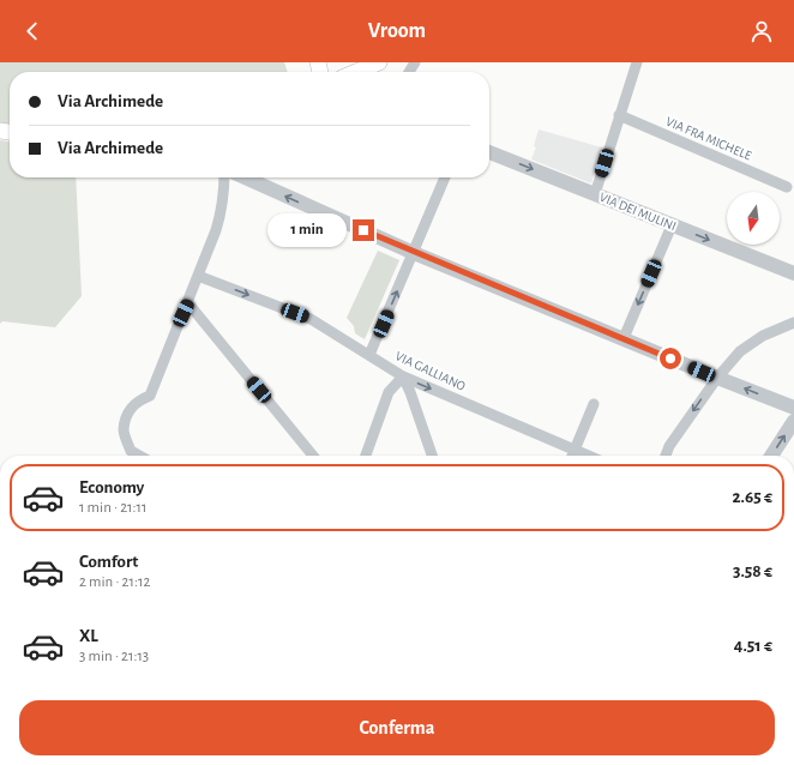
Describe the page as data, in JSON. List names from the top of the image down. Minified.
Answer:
{"streets":{"street":["VIA FRA MICHELE","VIA DEI MULINI","VIA GALLIANO"]},"one_way":["VIA GALLIANO"],"north":"bottom","page":{"header":"Vroom","banner":["Via Archimede","Via Archimede"],"bubble":"1 min","list":[{"name":"Economy","note":"1 min · 21:11","value":"2.65 €"},{"name":"Comfort","note":"2 min · 21:12","value":"3.58 €"},{"name":"XL","note":"3 min · 21:13","value":"4.51 €"}],"buttons":"Conferma"}}
